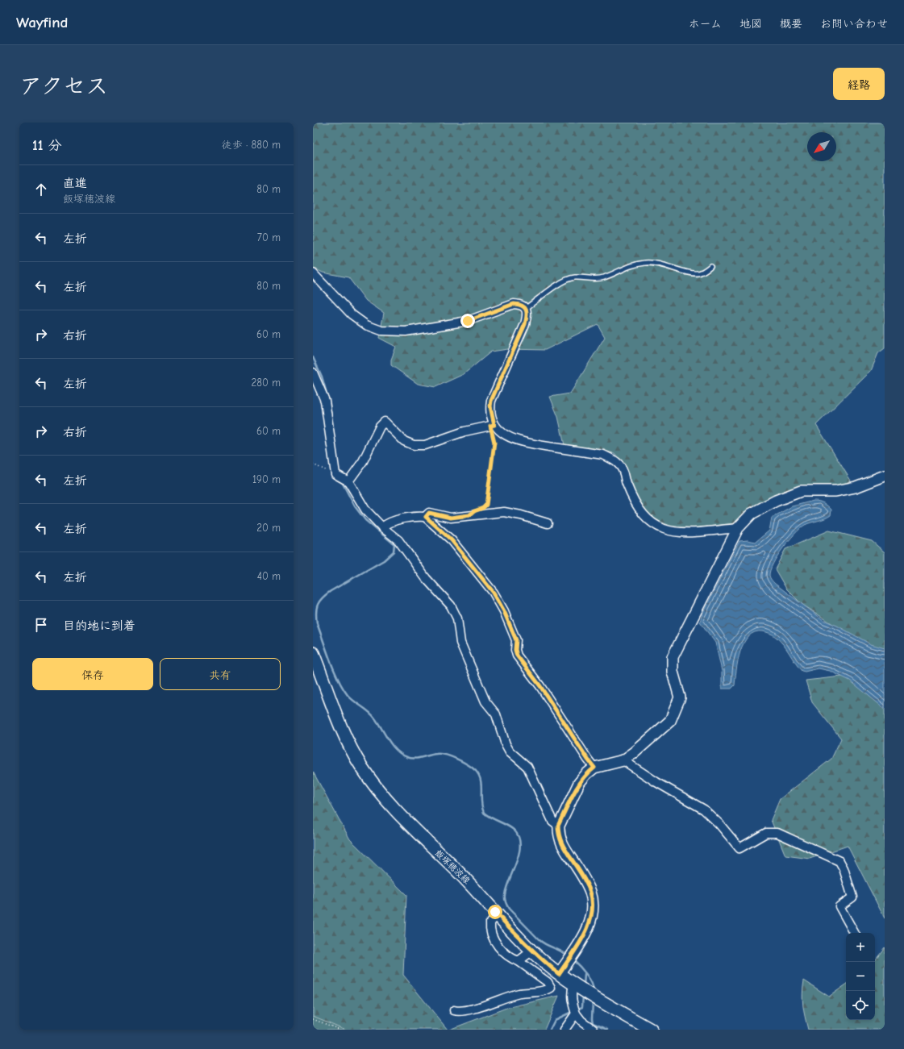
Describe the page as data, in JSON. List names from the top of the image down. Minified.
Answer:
{"streets":{"main road":["飯塚穂波線"]},"north":"bottom left","page":{"header":"Wayfind","nav":["ホーム","地図","概要","お問い合わせ"],"title":"アクセス","buttons":["経路",["保存","共有"]],"heading":["11 分","徒歩 · 880 m"],"list":[["直進","飯塚穂波線","80 m"],["左折","70 m"],["左折","80 m"],["右折","60 m"],["左折","280 m"],["右折","60 m"],["左折","190 m"],["左折","20 m"],["左折","40 m"],"目的地に到着"],"map_buttons":["+","−"]}}
